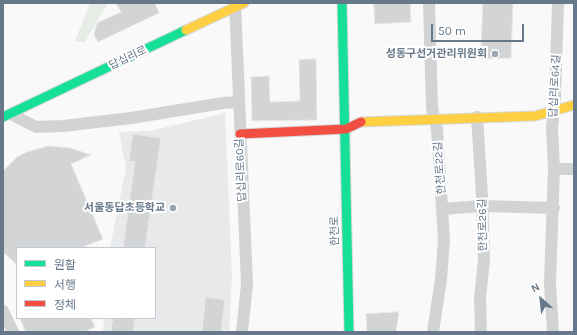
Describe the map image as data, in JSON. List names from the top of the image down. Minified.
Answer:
{"streets":{"main road":["답십리로","한천로"],"street":["답십리로64길","한천로22길","답십리로60길","한천로26길"]},"crossings":[["답십리로","답십리로60길"]],"places":["성동구선거관리위원회","서울동답초등학교"],"legend":["원활","서행","정체"],"scale_bar":"50 m","north":"top left"}
